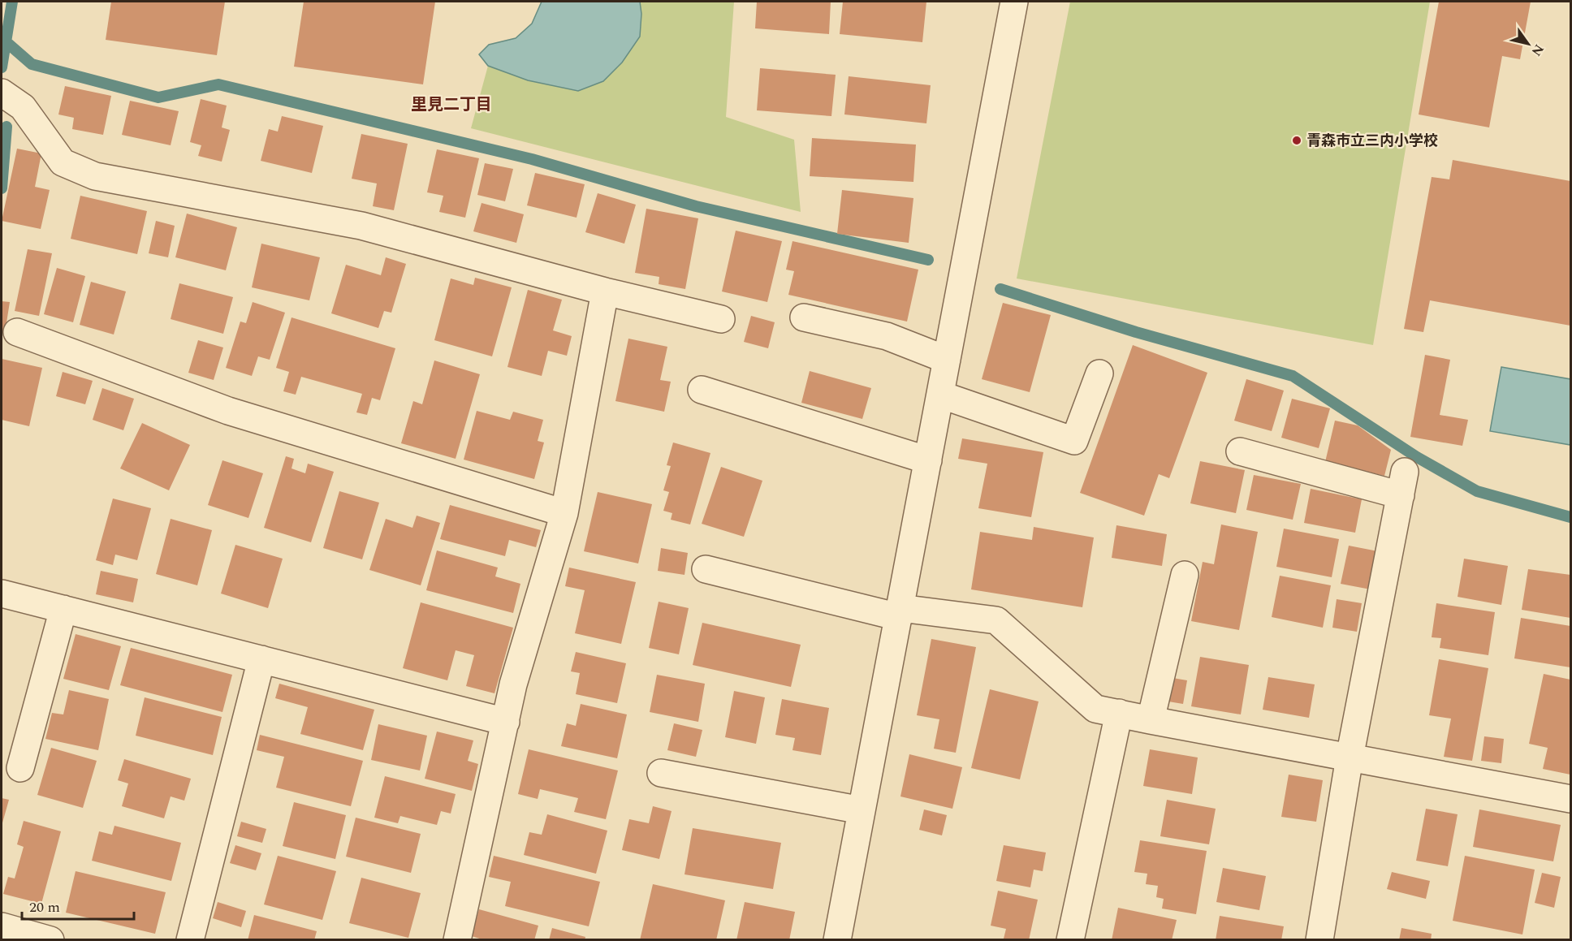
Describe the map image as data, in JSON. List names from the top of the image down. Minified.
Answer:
{"districts":["里見二丁目"],"places":["青森市立三内小学校"],"scale_bar":"20 m","north":"bottom right"}
